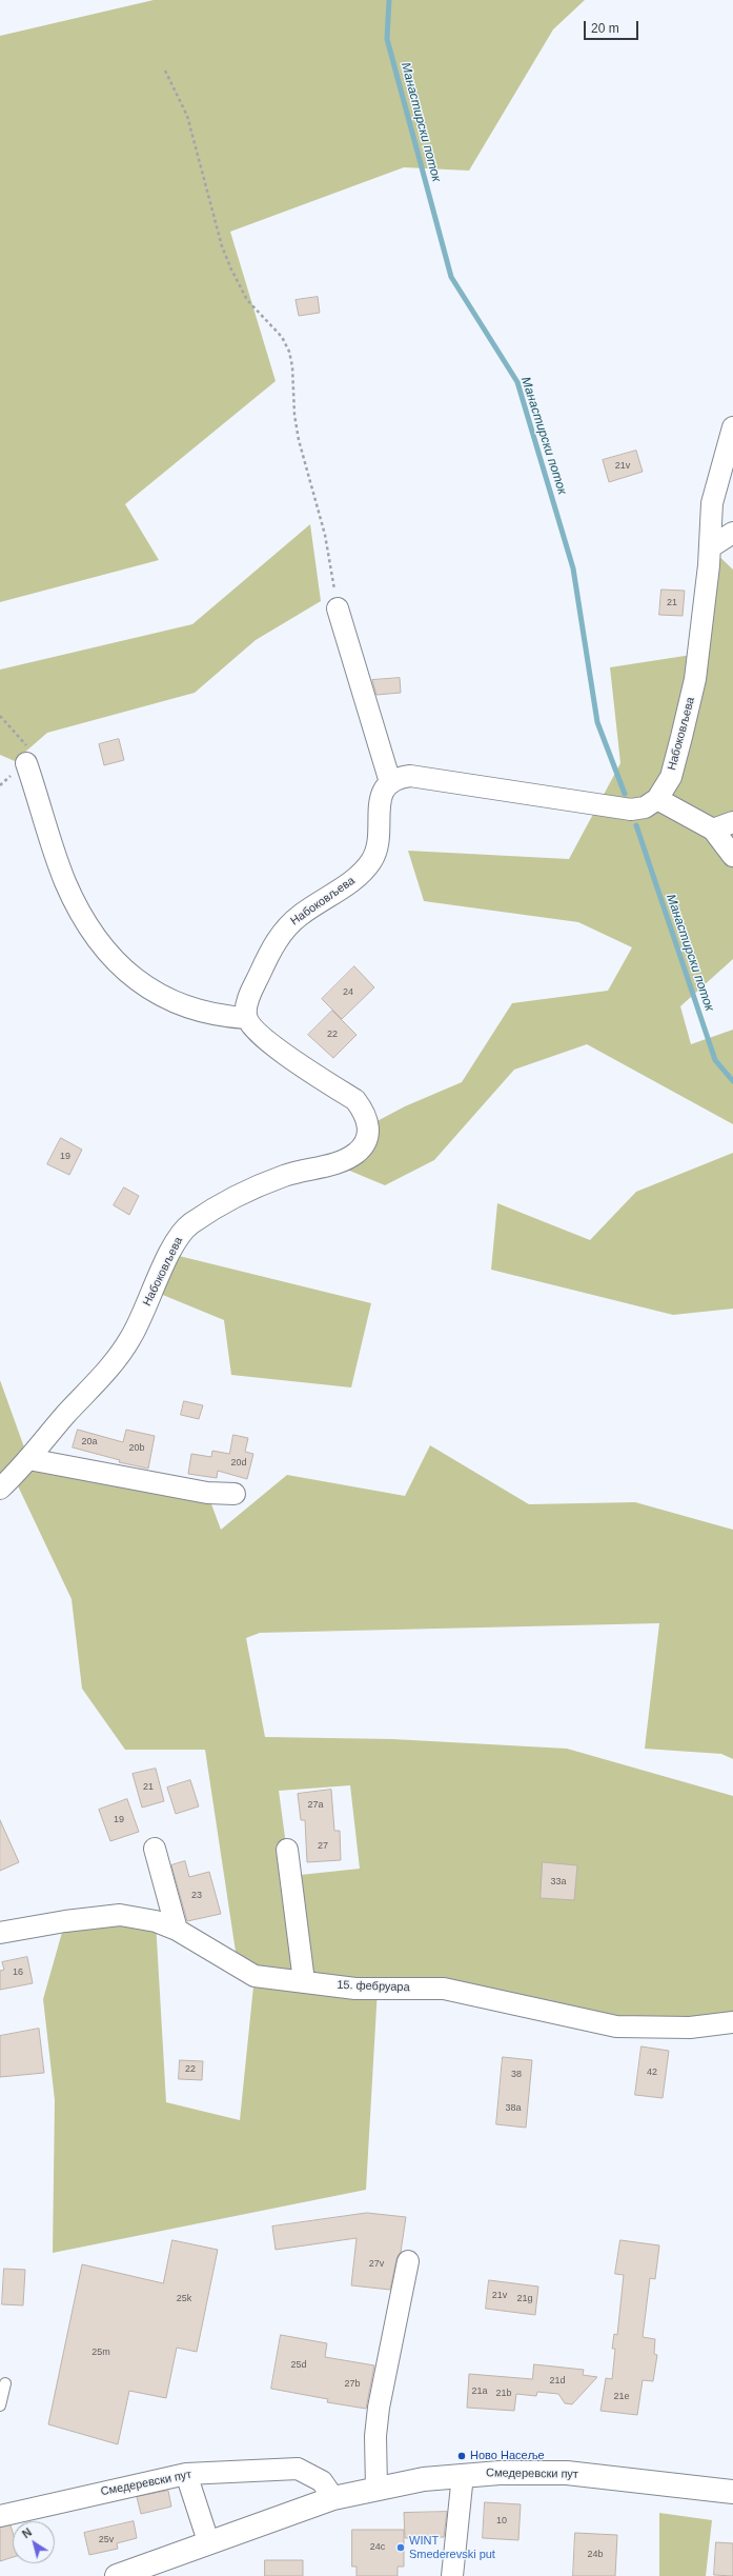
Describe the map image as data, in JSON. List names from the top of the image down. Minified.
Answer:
{"streets":{"main road":["Смедеревски пут"],"street":["Набоковљева","15. фебруара"]},"water":["Манастирски поток"],"places":["Ново Насеље","WINT Smederevski put"],"house_numbers":["21v","21","24","22","19","20a","20b","20d","21","27a","19","27","33a","23","16","22","42","38","38a","27v","21v","25k","21g","25m","25d","21d","27b","21a","21b","21e","10","25v","24c","24b"],"scale_bar":"20 m","north":"top left"}
